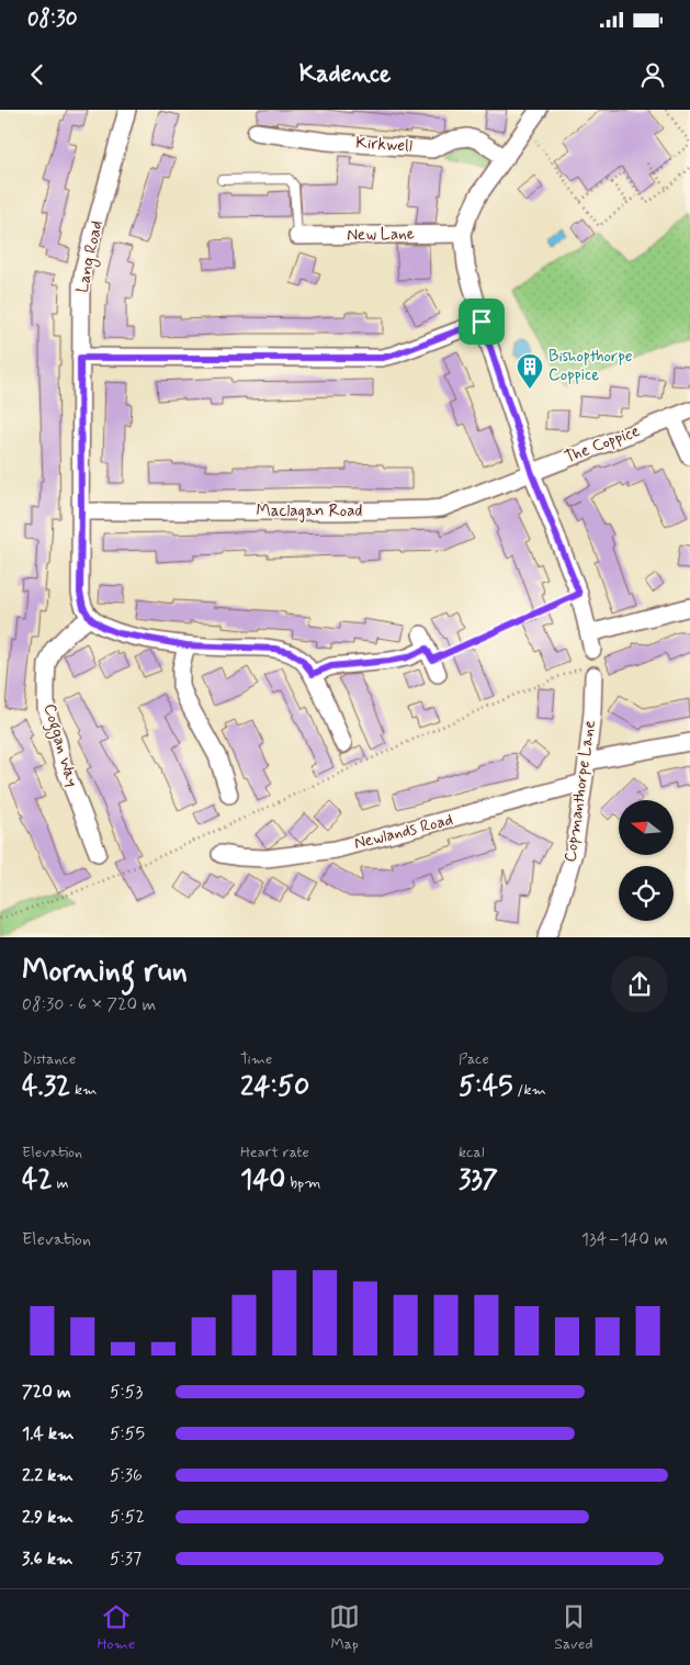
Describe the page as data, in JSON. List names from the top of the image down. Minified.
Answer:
{"streets":{"street":["Kirkwell","New Lane","Lang Road","The Coppice","Maclagan Road","Coggan Way","Copmanthorpe Lane","Newlands Road"]},"crossings":[["Lang Road","Maclagan Road"],["Lang Road","Coggan Way"],["The Coppice","Maclagan Road"],["Copmanthorpe Lane","Newlands Road"]],"places":{"building":["Bishopthorpe Coppice"]},"north":"left","page":{"status":"08:30","header":"Kadence","heading":["Morning run","08:30 · 6 × 720 m"],"stats":[["Distance","4.32 km"],["Time","24:50"],["Pace","5:45 /km"],["Elevation","42 m"],["Heart rate","140 bpm"],["kcal","337"]],"chart":["Elevation","134–140 m"],"list":[{"name":"720 m","note":"5:53"},{"name":"1.4 km","note":"5:55"},{"name":"2.2 km","note":"5:36"},{"name":"2.9 km","note":"5:52"},{"name":"3.6 km","note":"5:37"}],"tabs":["Home","Map","Saved"]}}
